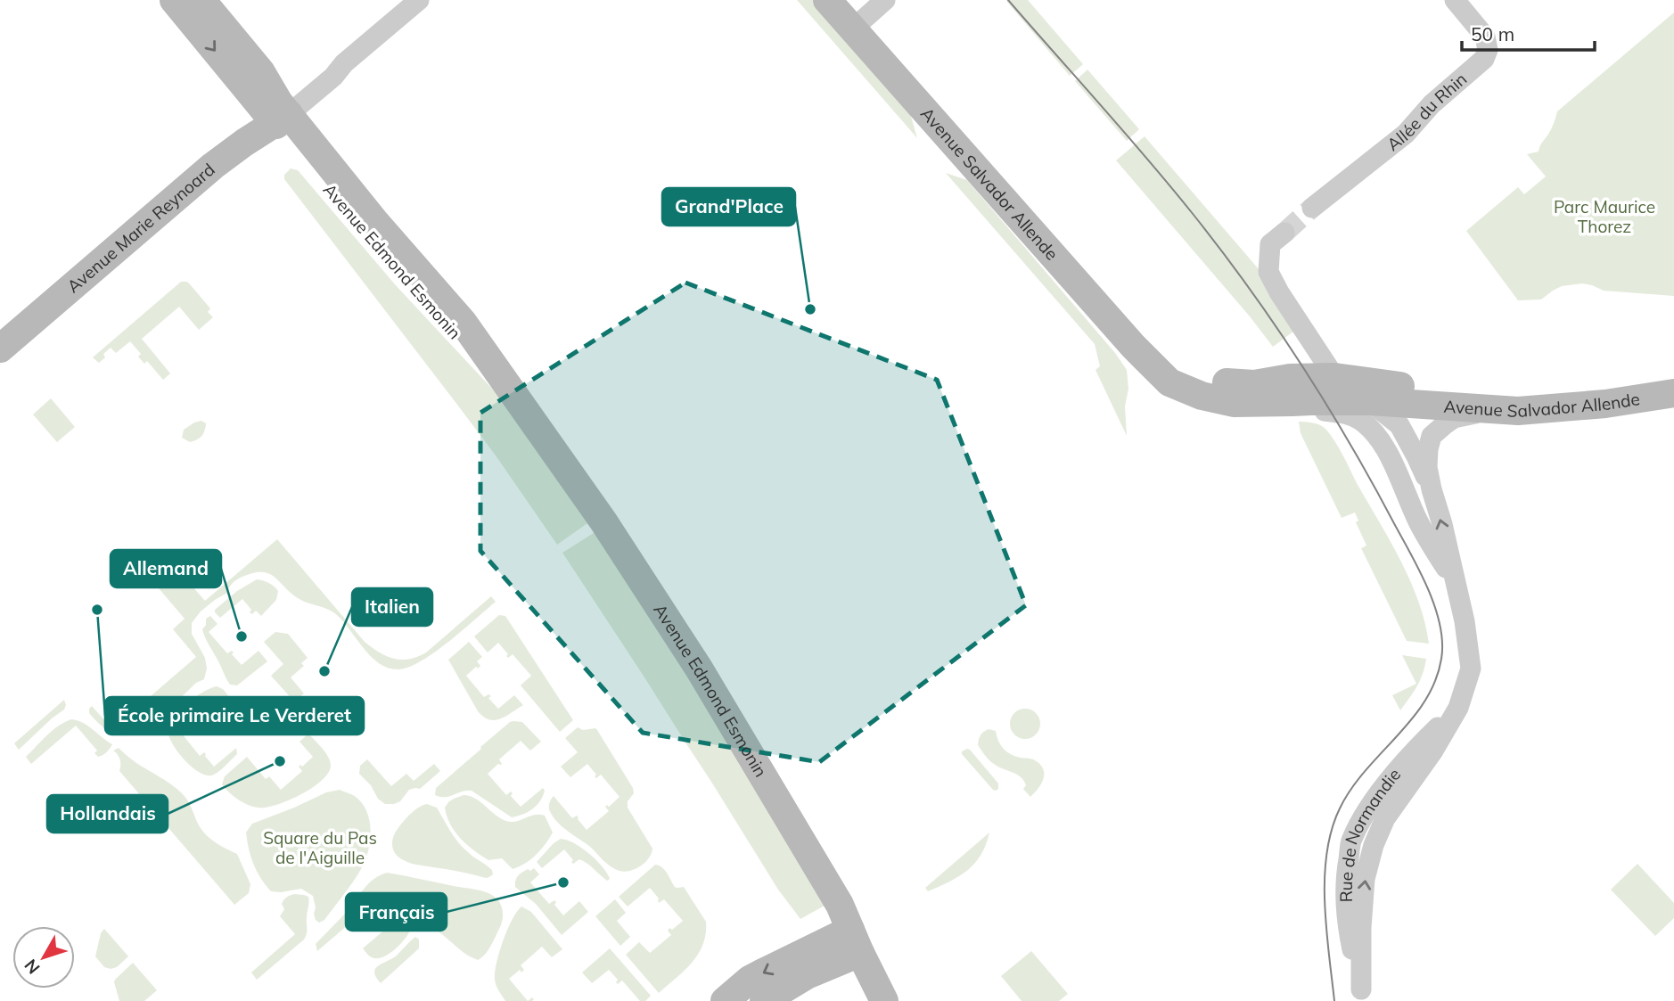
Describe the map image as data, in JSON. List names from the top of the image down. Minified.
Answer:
{"streets":{"main road":["Avenue Salvador Allende","Avenue Marie Reynoard","Avenue Edmond Esmonin"],"street":["Allée du Rhin","Rue de Normandie"]},"crossings":[["Avenue Salvador Allende","Rue de Normandie"],["Avenue Marie Reynoard","Avenue Edmond Esmonin"]],"parks":["Parc Maurice Thorez","Square du Pas de l'Aiguille"],"places":["Grand'Place","École primaire Le Verderet","Allemand","Italien","Hollandais","Français"],"scale_bar":"50 m","north":"bottom left"}
